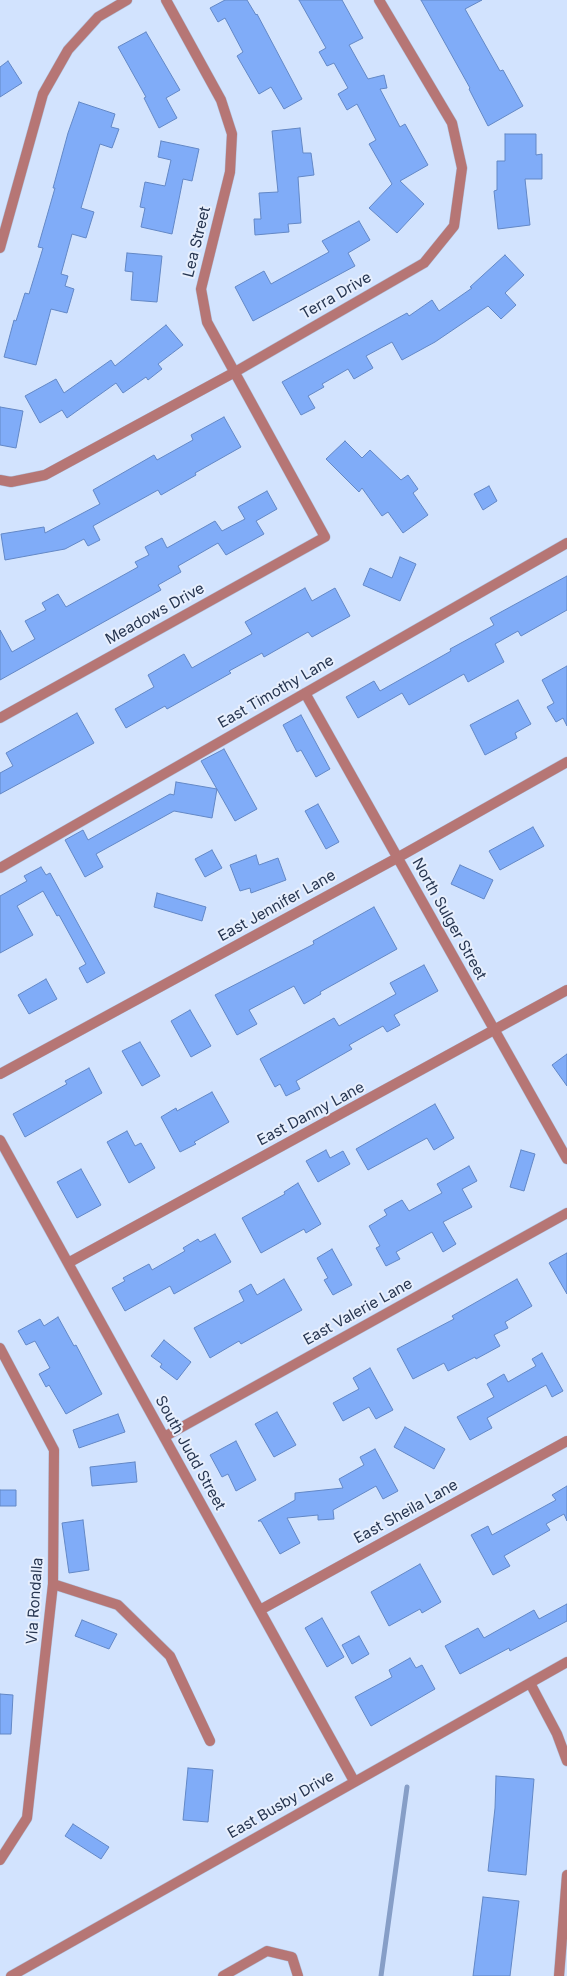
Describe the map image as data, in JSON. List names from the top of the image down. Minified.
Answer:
{"streets":{"street":["Lea Street","Terra Drive","Meadows Drive","East Timothy Lane","East Jennifer Lane","North Sulger Street","East Danny Lane","East Valerie Lane","South Judd Street","East Sheila Lane","Via Rondalla","East Busby Drive"]},"crossings":[["Lea Street","Terra Drive"],["Lea Street","Meadows Drive"],["East Timothy Lane","North Sulger Street"],["East Jennifer Lane","North Sulger Street"],["North Sulger Street","East Danny Lane"],["East Danny Lane","South Judd Street"],["East Valerie Lane","South Judd Street"],["South Judd Street","East Sheila Lane"],["South Judd Street","East Busby Drive"]]}
